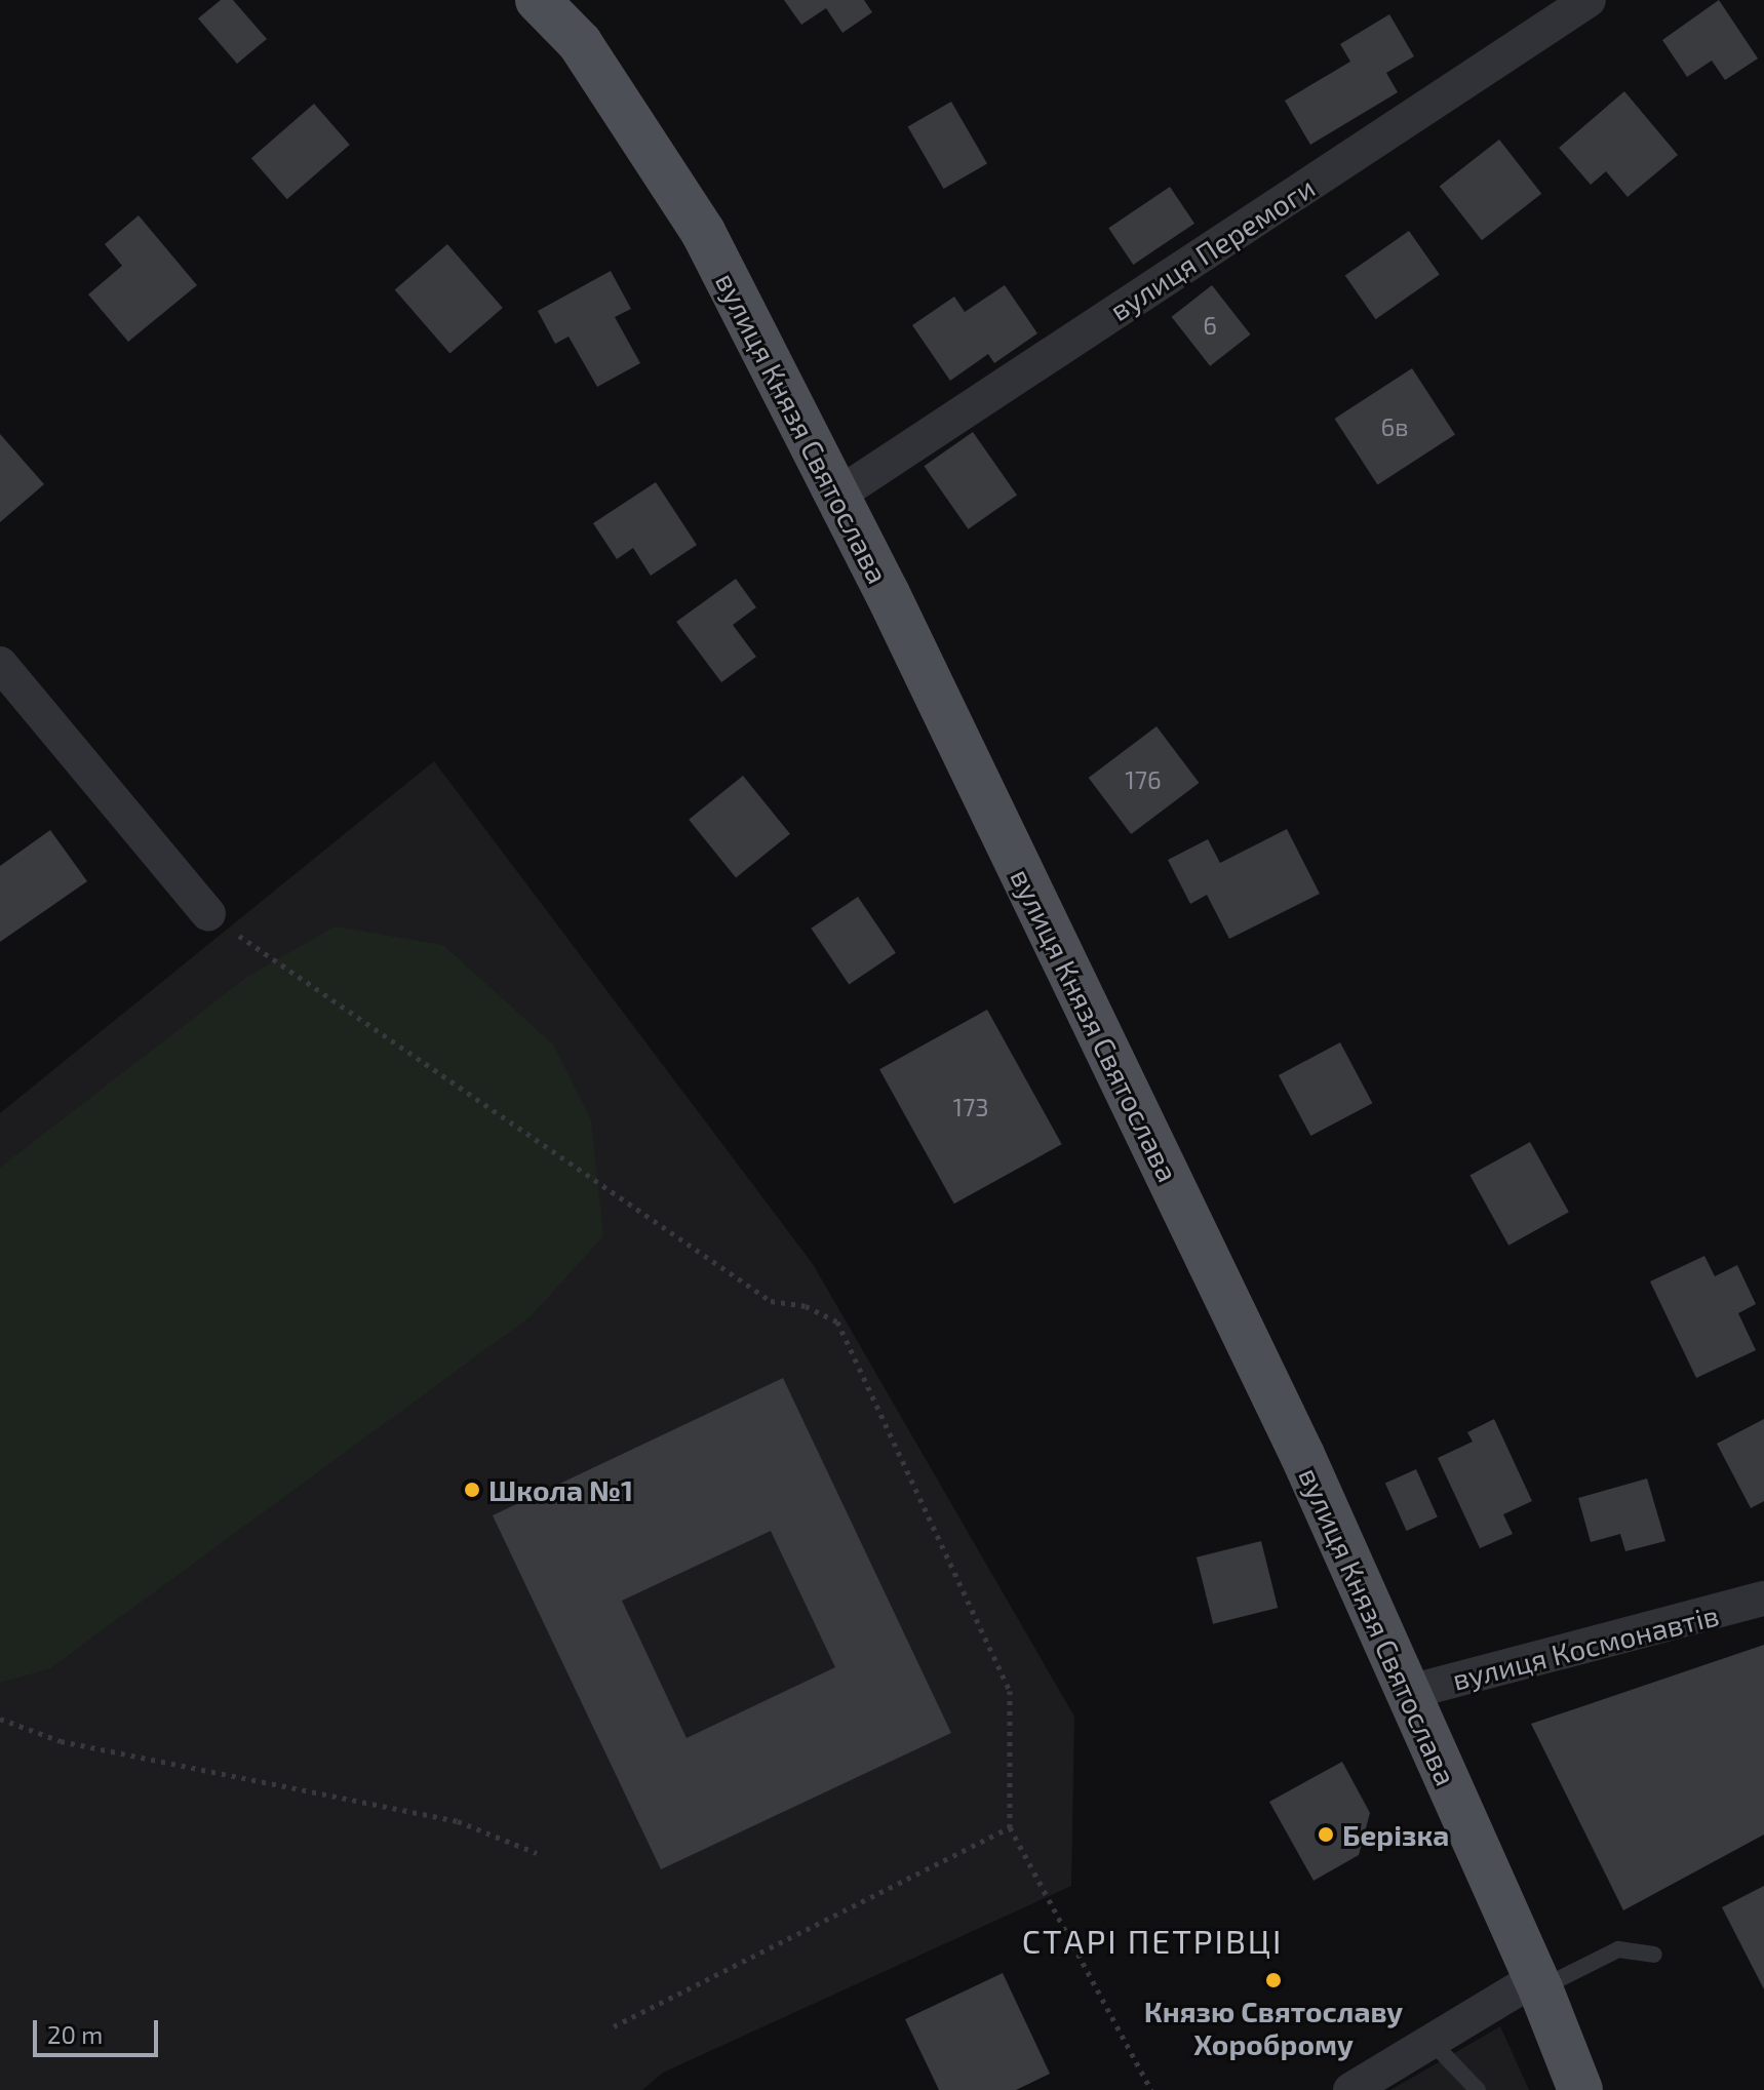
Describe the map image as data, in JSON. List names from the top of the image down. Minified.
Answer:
{"streets":{"main road":["вулиця Князя Святослава"],"street":["вулиця Перемоги","вулиця Космонавтів"]},"crossings":[["вулиця Перемоги","вулиця Князя Святослава"],["вулиця Князя Святослава","вулиця Космонавтів"]],"districts":["СТАРІ ПЕТРІВЦІ"],"places":["Школа №1","Берізка","Князю Святославу Хороброму"],"house_numbers":["6","6в","176","173"],"scale_bar":"20 m"}
